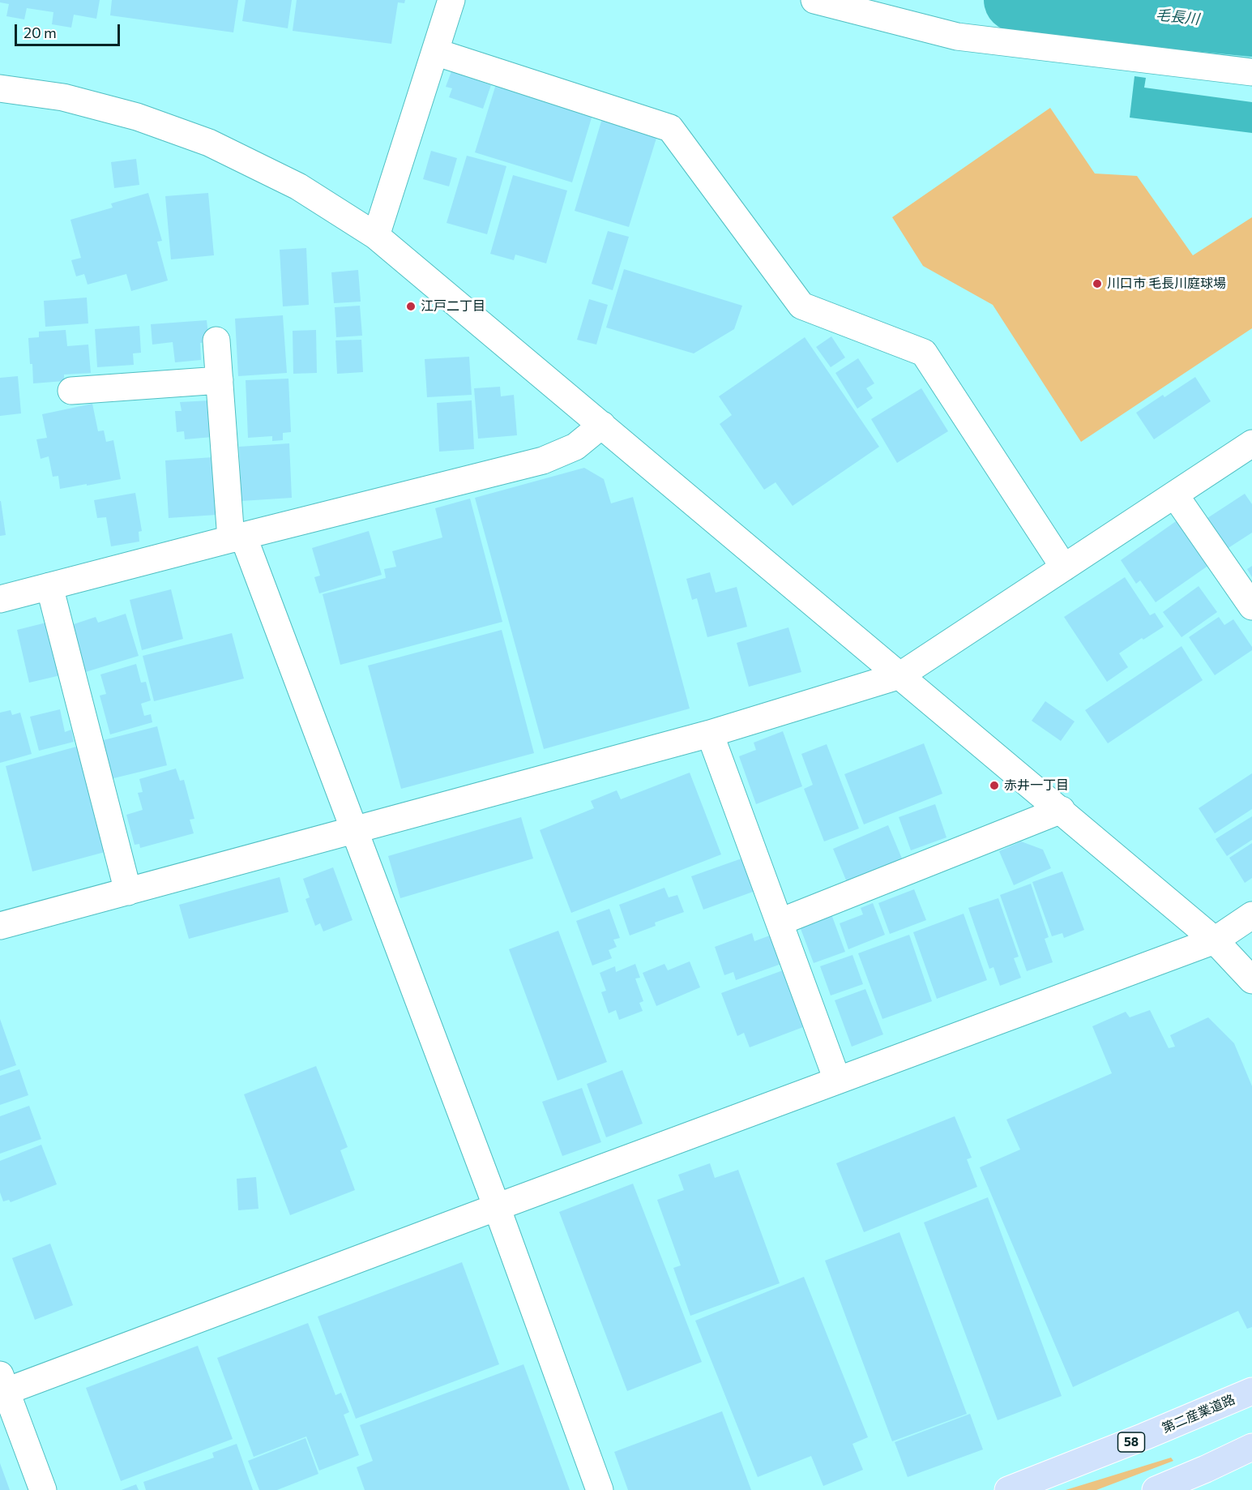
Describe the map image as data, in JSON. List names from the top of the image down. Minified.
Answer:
{"streets":{"main road":["第二産業道路","58"]},"water":["毛長川"],"places":["川口市 毛長川庭球場","江戸二丁目","赤井一丁目"],"scale_bar":"20 m"}
